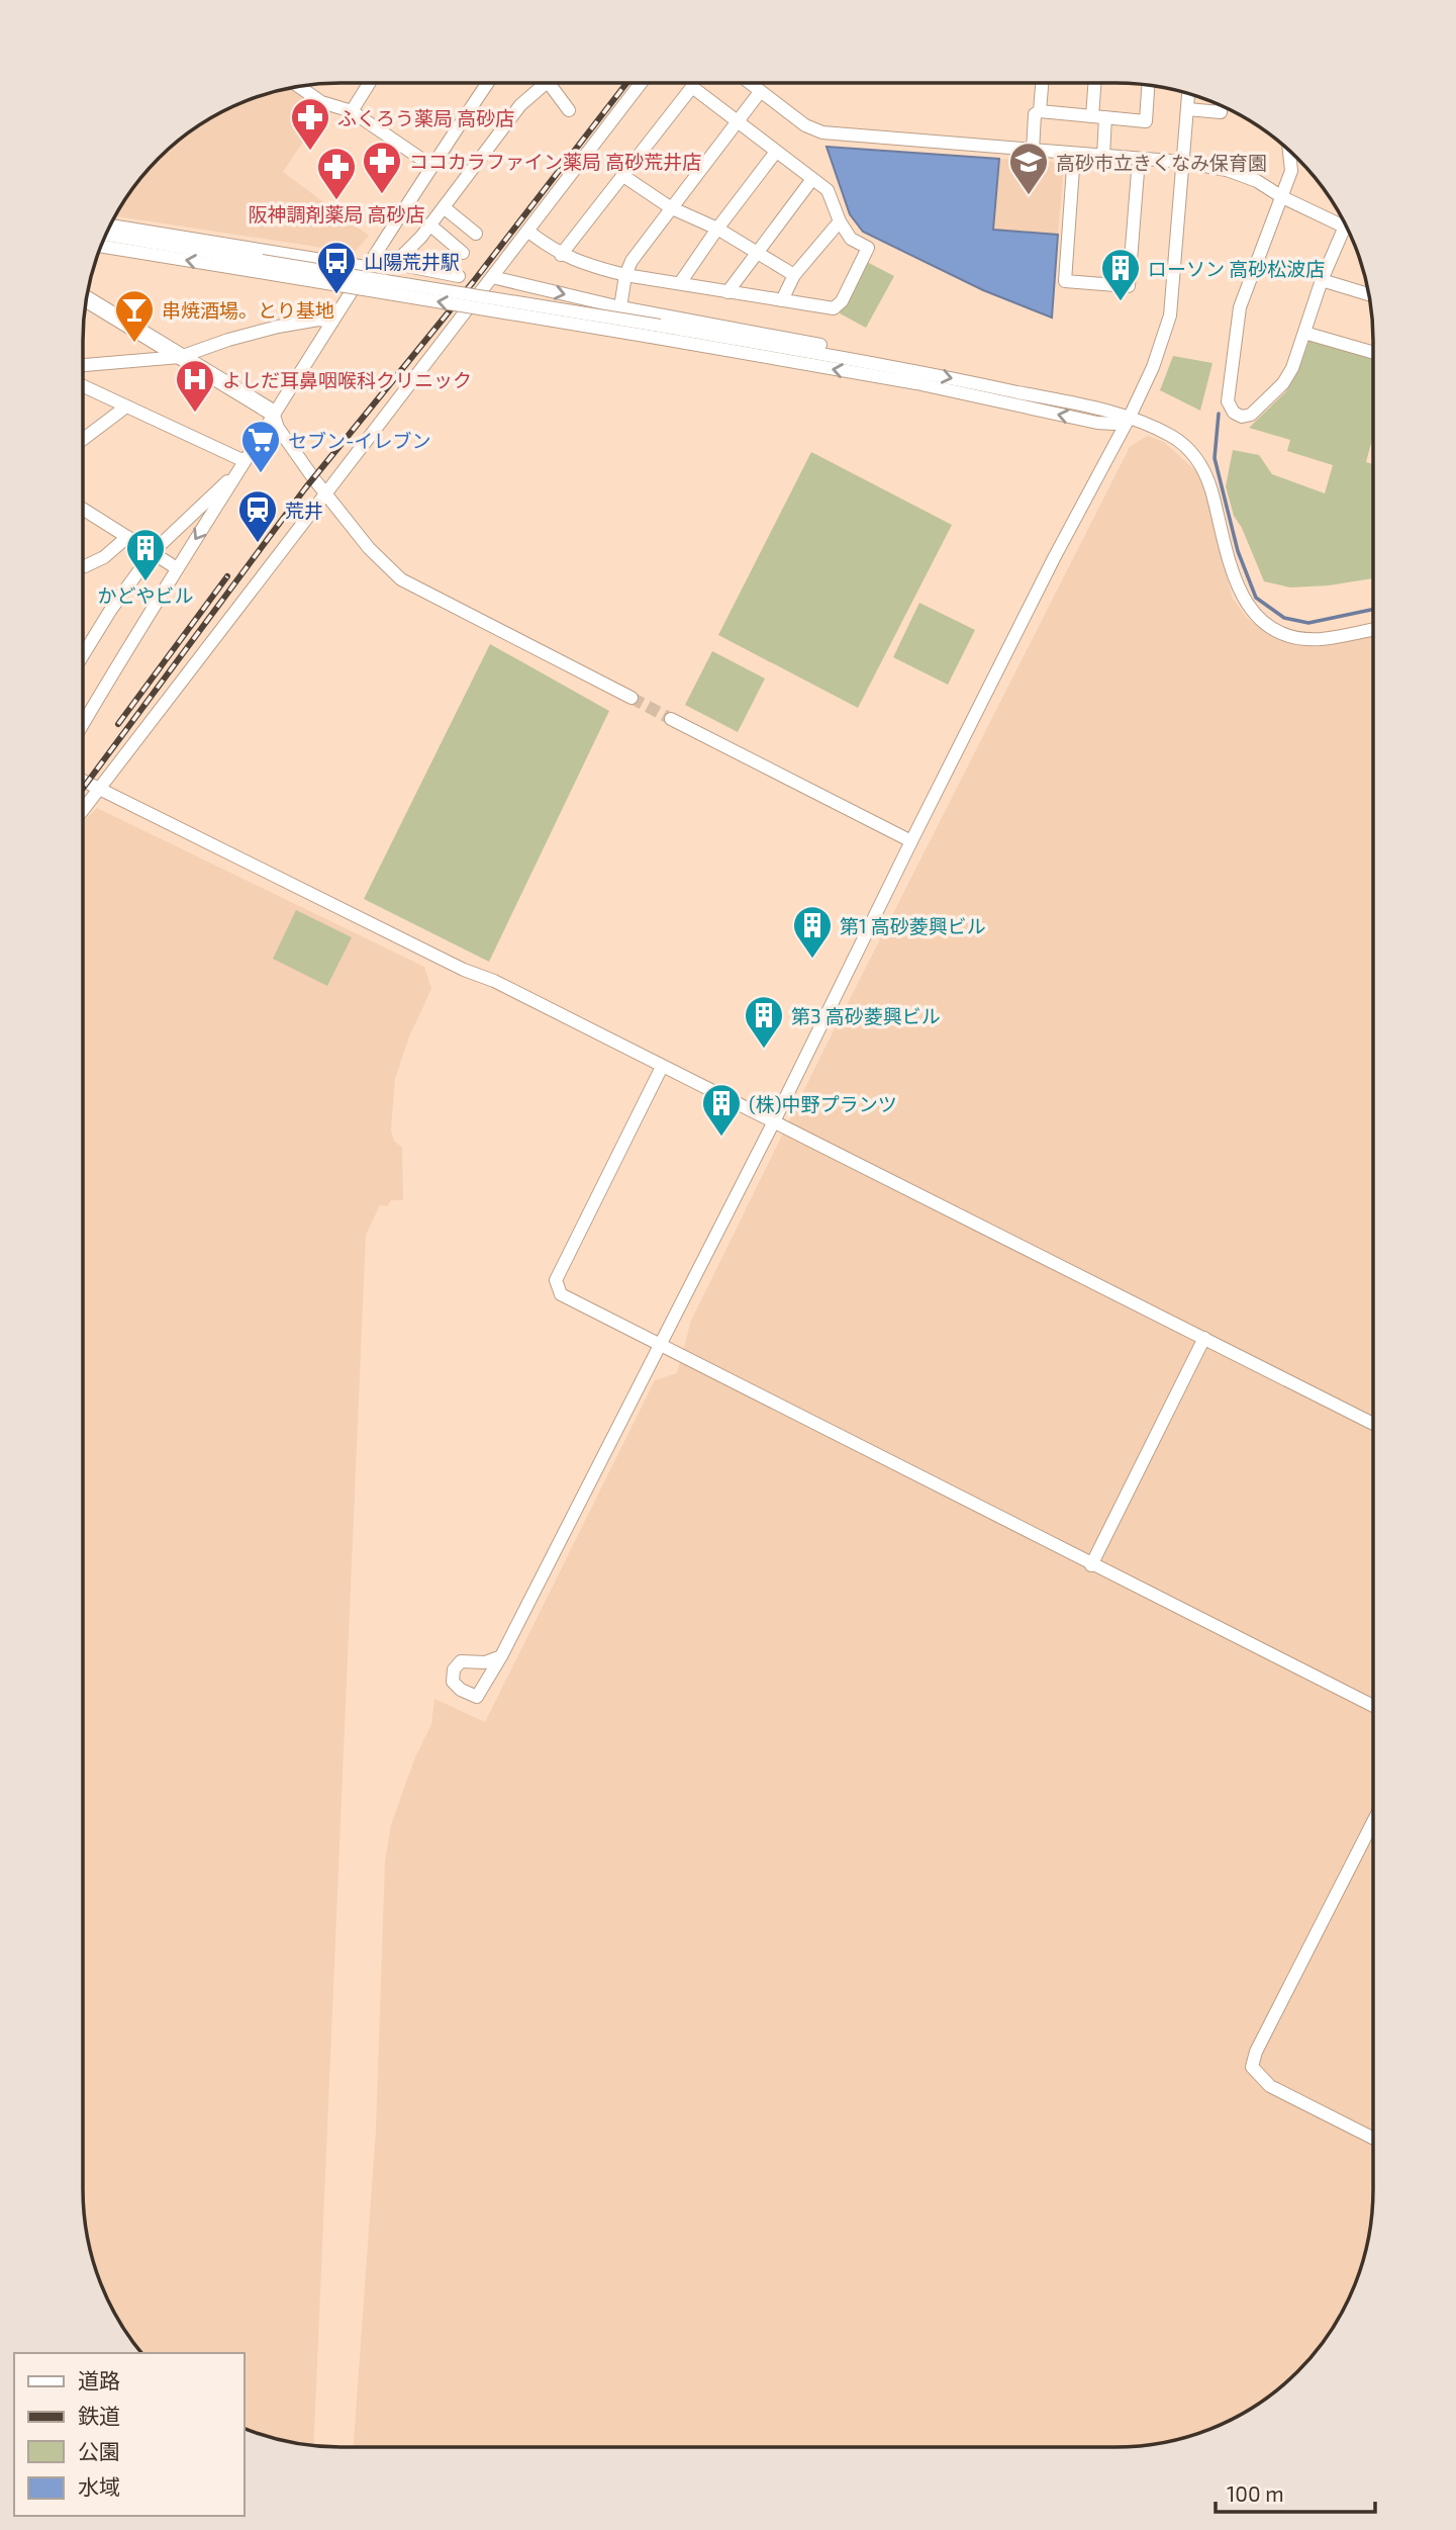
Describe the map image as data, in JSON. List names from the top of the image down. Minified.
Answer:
{"places":{"pharmacy":["ふくろう薬局 高砂店","ココカラファイン薬局 高砂荒井店","阪神調剤薬局 高砂店"],"school or university":["高砂市立きくなみ保育園"],"bus stop":["山陽荒井駅"],"building":["ローソン 高砂松波店","かどやビル","第1 高砂菱興ビル","第3 高砂菱興ビル","(株)中野プランツ"],"bar":["串焼酒場。とり基地"],"hospital":["よしだ耳鼻咽喉科クリニック"],"supermarket":["セブン-イレブン"],"station":["荒井"]},"legend":["道路","鉄道","公園","水域"],"scale_bar":"100 m"}
